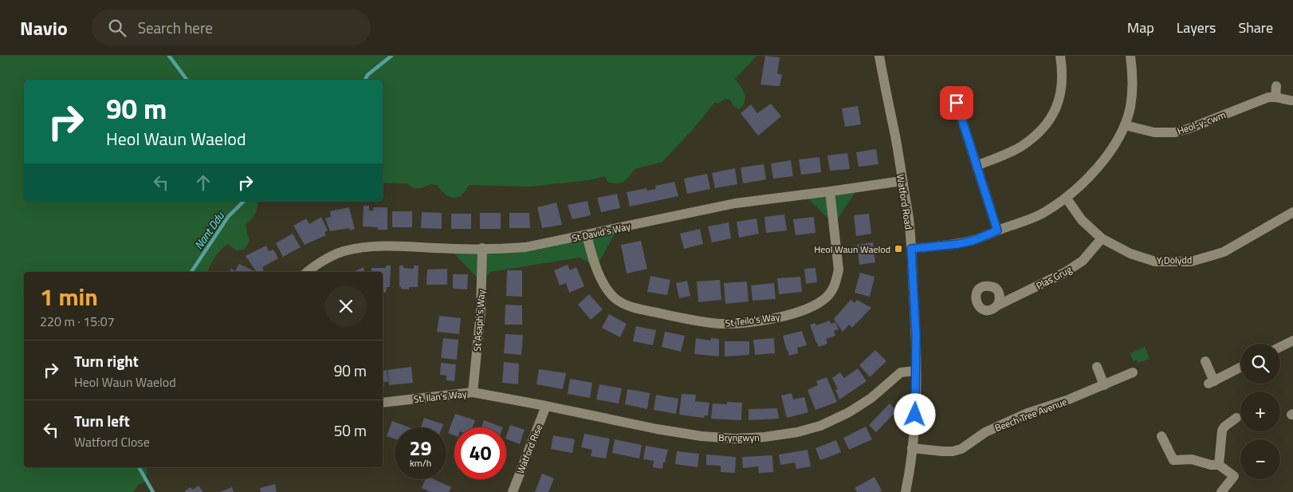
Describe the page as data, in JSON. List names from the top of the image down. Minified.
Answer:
{"streets":{"street":["Heol-y-cwm","Watford Road","St David's Way","Y Dolydd","Plas Grug","St Teilo's Way","St Asaph's Way","St. Ilan's Way","Beech Tree Avenue","Bryngwyn","Watford Rise"]},"crossings":[["Watford Road","St David's Way"],["Watford Road","Beech Tree Avenue"],["Watford Road","Bryngwyn"],["St David's Way","St Teilo's Way"],["St David's Way","St Asaph's Way"],["Y Dolydd","Plas Grug"],["St Asaph's Way","St. Ilan's Way"],["St. Ilan's Way","Bryngwyn"],["St. Ilan's Way","Watford Rise"],["Bryngwyn","Watford Rise"]],"water":["Nant Ddu"],"places":{"transit":["Heol Waun Waelod"]},"page":{"header":"Navio","search":"Search here","nav":["Map","Layers","Share"],"turn":["90 m","Heol Waun Waelod"],"heading":["1 min","220 m · 15:07"],"list":[{"name":"Turn right","note":"Heol Waun Waelod","value":"90 m"},{"name":"Turn left","note":"Watford Close","value":"50 m"}],"map_buttons":["+","−"],"speed":"29 km/h","limit":"40"}}
